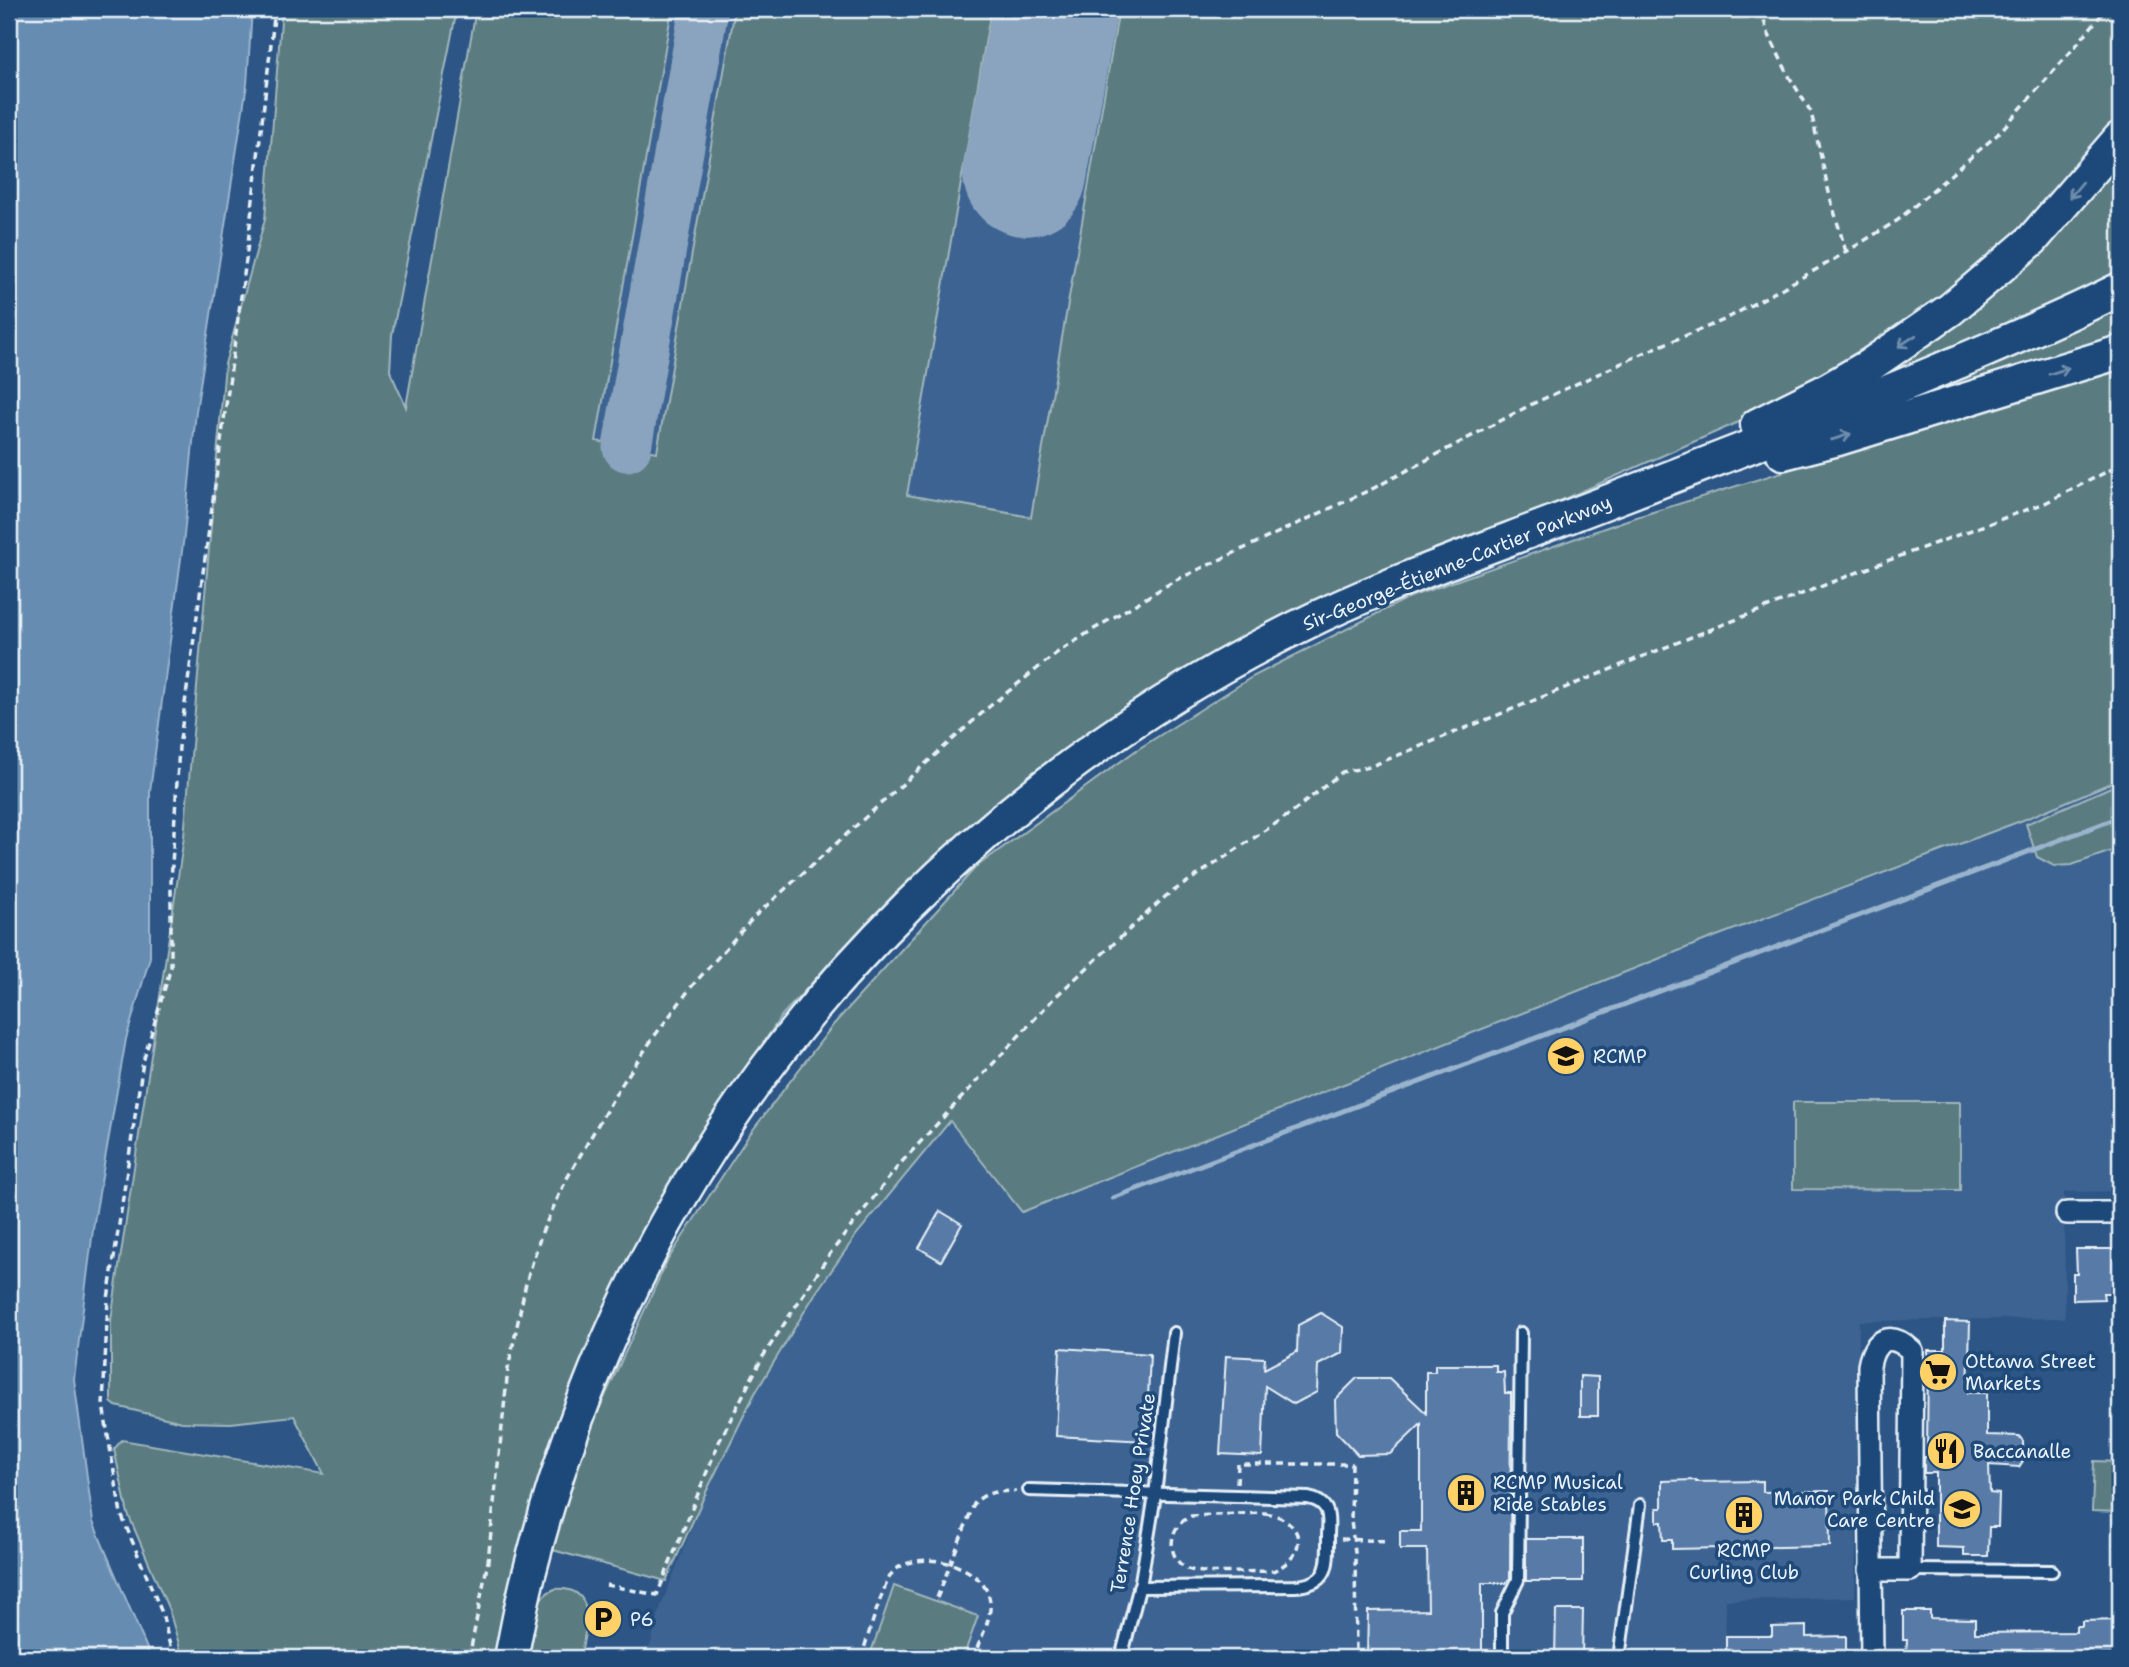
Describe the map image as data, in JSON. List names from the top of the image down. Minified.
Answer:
{"streets":{"main road":["Sir-George-Étienne-Cartier Parkway"],"lane":["Terrence Hoey Private"]},"places":{"school or university":["RCMP","Manor Park Child Care Centre"],"supermarket":["Ottawa Street Markets"],"restaurant":["Baccanalle"],"building":["RCMP Musical Ride Stables","RCMP Curling Club"],"parking":["P6"]}}
